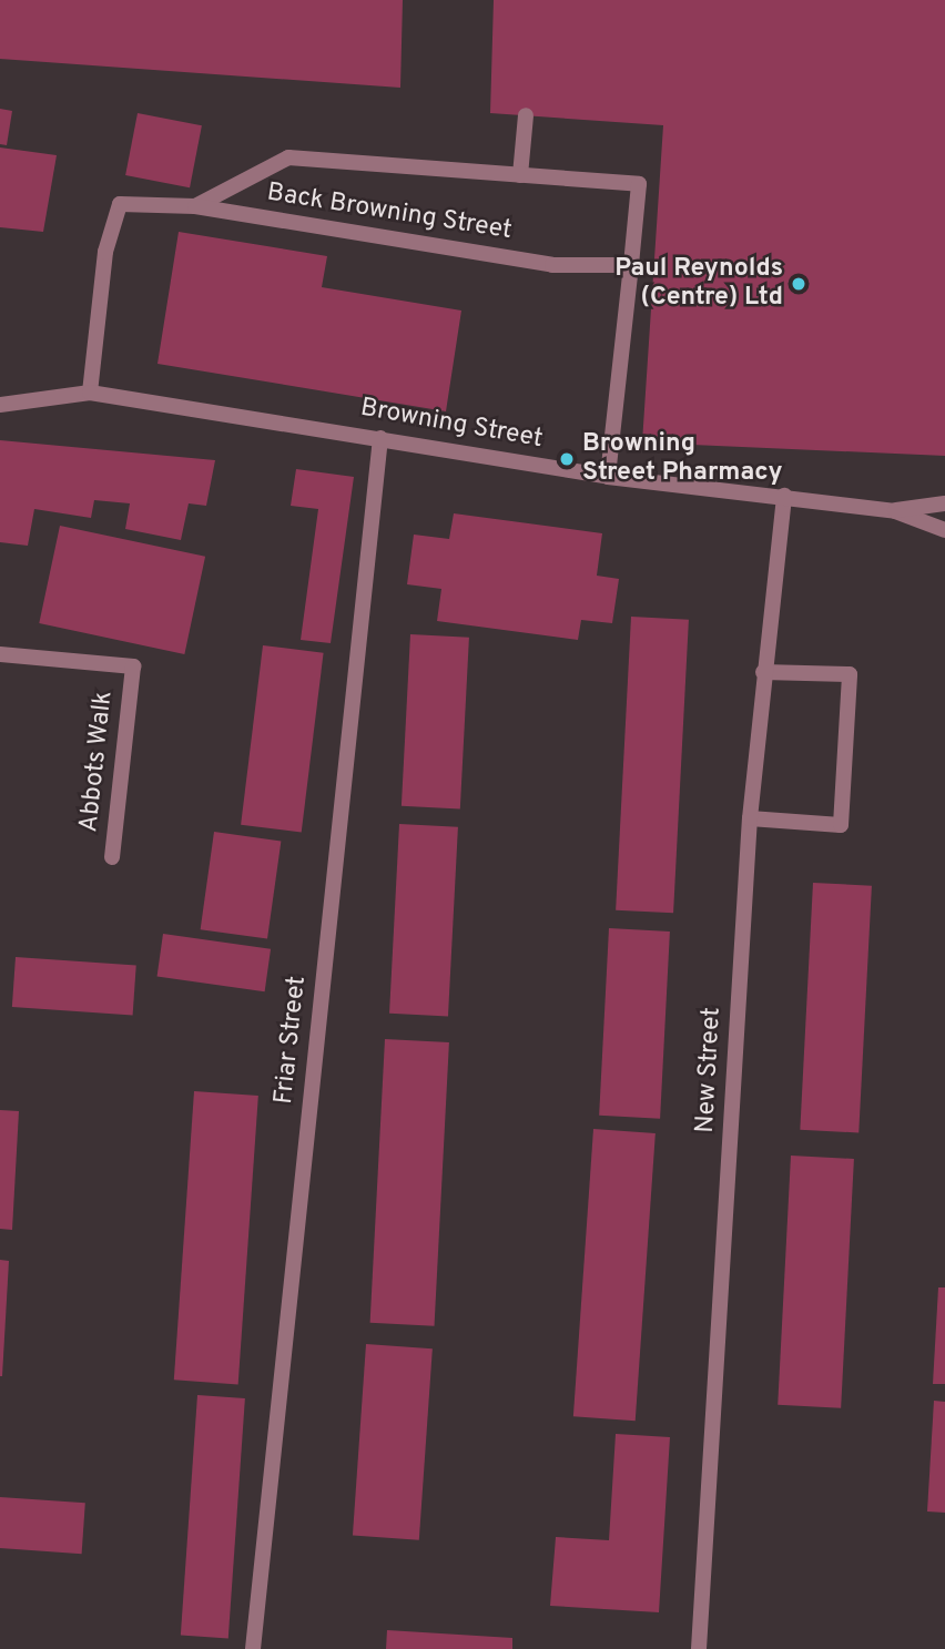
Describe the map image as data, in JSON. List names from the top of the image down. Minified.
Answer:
{"streets":{"street":["Back Browning Street","Browning Street","Abbots Walk","Friar Street","New Street"]},"crossings":[["Back Browning Street","Browning Street"],["Browning Street","Friar Street"],["Browning Street","New Street"]],"places":["Paul Reynolds (Centre) Ltd","Browning Street Pharmacy"]}
